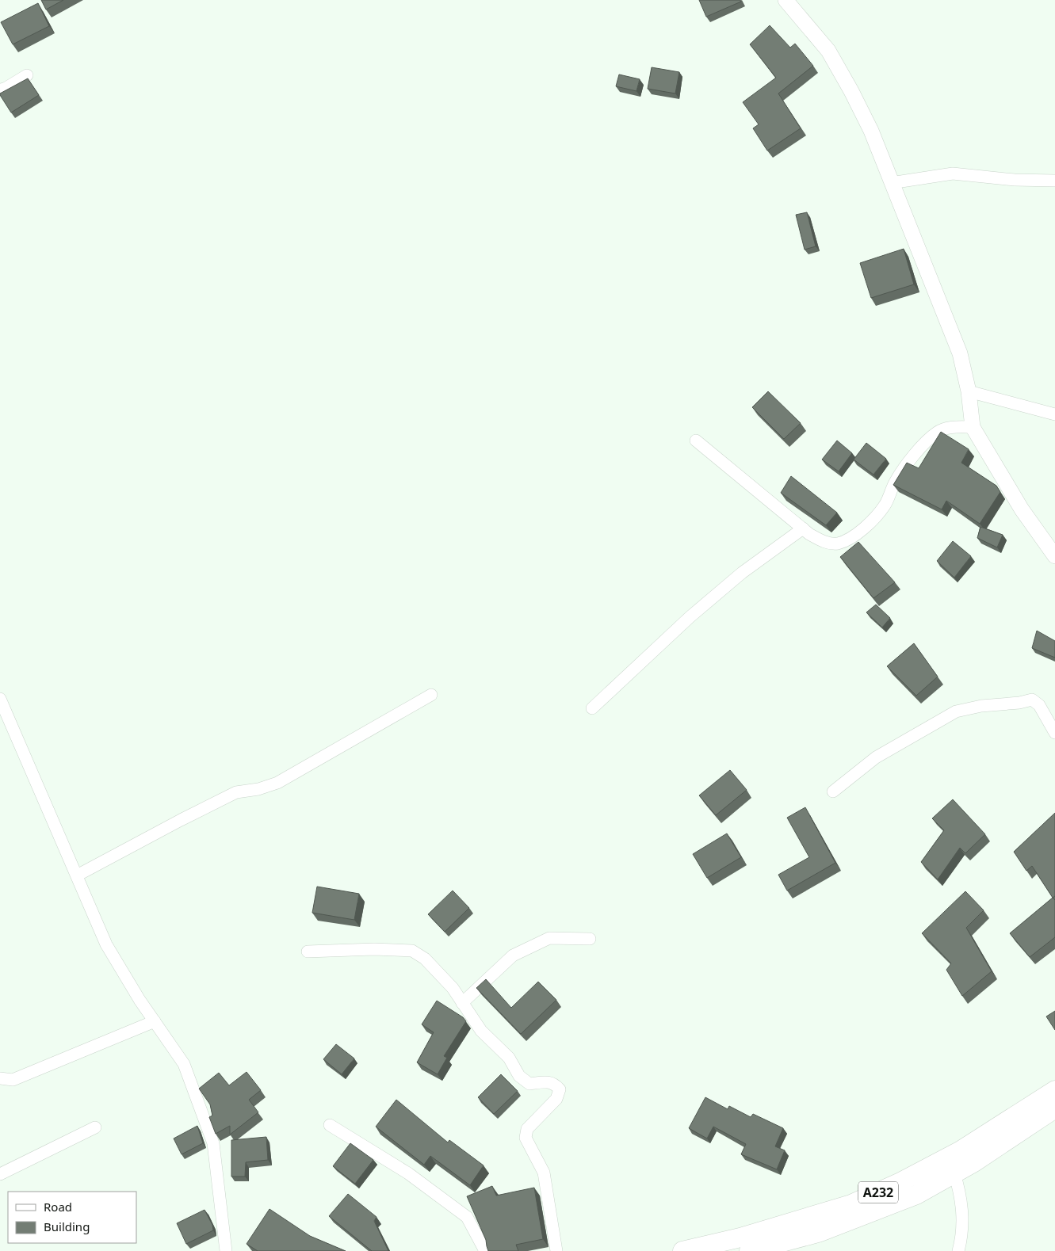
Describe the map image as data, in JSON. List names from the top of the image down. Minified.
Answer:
{"streets":{"main road":["A232"]},"legend":["Road","Building"]}
